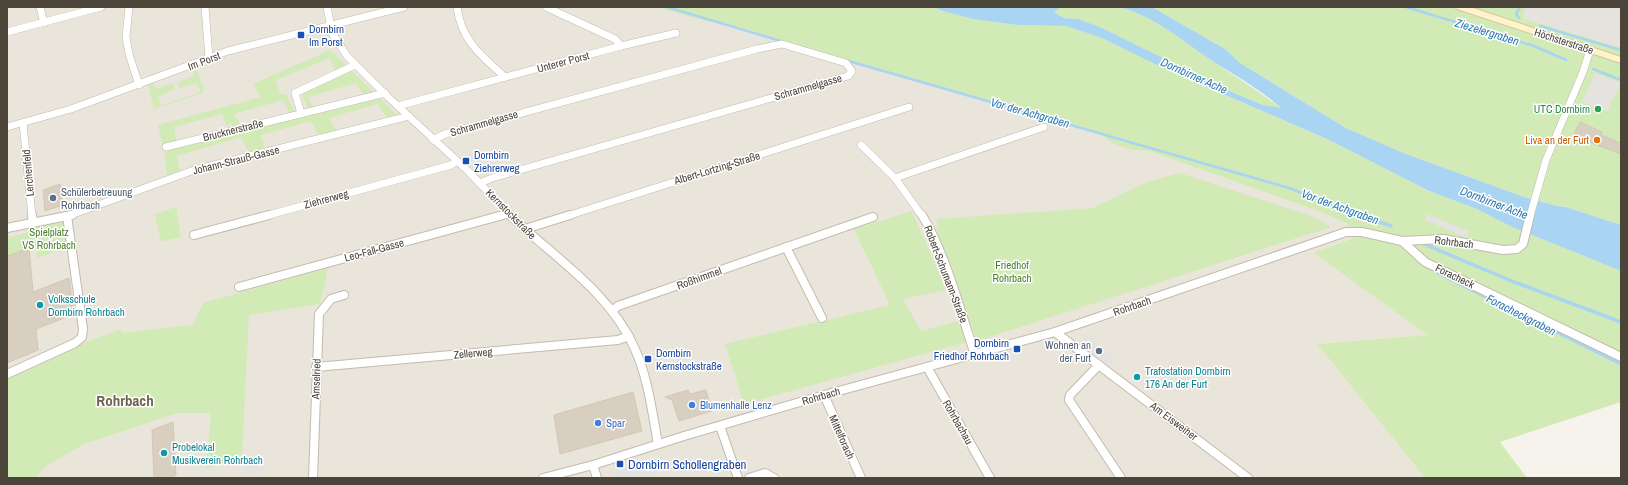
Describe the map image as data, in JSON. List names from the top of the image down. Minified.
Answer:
{"streets":{"main road":["Höchsterstraße"],"street":["Im Porst","Unterer Porst","Schrammelgasse","Brucknerstraße","Johann-Strauß-Gasse","Albert-Lortzing-Straße","Lerchenfeld","Ziehrerweg","Kernstockstraße","Rohrbach","Leo-Fall-Gasse","Robert-Schumann-Straße","Foracheck","Roßhimmel","Zellerweg","Amselried","Am Eisweiher","Rohrbachau","Mittelforach"]},"crossings":[["Höchsterstraße","Rohrbach"],["Im Porst","Lerchenfeld"],["Im Porst","Kernstockstraße"],["Unterer Porst","Kernstockstraße"],["Schrammelgasse","Kernstockstraße"],["Brucknerstraße","Kernstockstraße"],["Johann-Strauß-Gasse","Lerchenfeld"],["Johann-Strauß-Gasse","Kernstockstraße"],["Albert-Lortzing-Straße","Kernstockstraße"],["Ziehrerweg","Kernstockstraße"],["Kernstockstraße","Rohrbach"],["Kernstockstraße","Leo-Fall-Gasse"],["Kernstockstraße","Roßhimmel"],["Kernstockstraße","Zellerweg"],["Rohrbach","Robert-Schumann-Straße"],["Rohrbach","Foracheck"],["Rohrbach","Am Eisweiher"],["Rohrbach","Rohrbachau"],["Rohrbach","Mittelforach"],["Zellerweg","Amselried"]],"districts":["Rohrbach"],"water":["Ziezelergraben","Dornbirner Ache","Vor der Achgraben","Foracheckgraben"],"parks":["Spielplatz VS Rohrbach","Friedhof Rohrbach"],"places":{"transit":["Dornbirn Im Porst","Dornbirn Ziehrerweg","Dornbirn Friedhof Rohrbach","Dornbirn Kernstockstraße","Dornbirn Schollengraben"],"other":["UTC Dornbirn","Liva an der Furt","Schülerbetreuung Rohrbach","Volksschule Dornbirn Rohrbach","Wohnen an der Furt","Trafostation Dornbirn 176 An der Furt","Blumenhalle Lenz","Spar","Probelokal Musikverein Rohrbach"]}}
